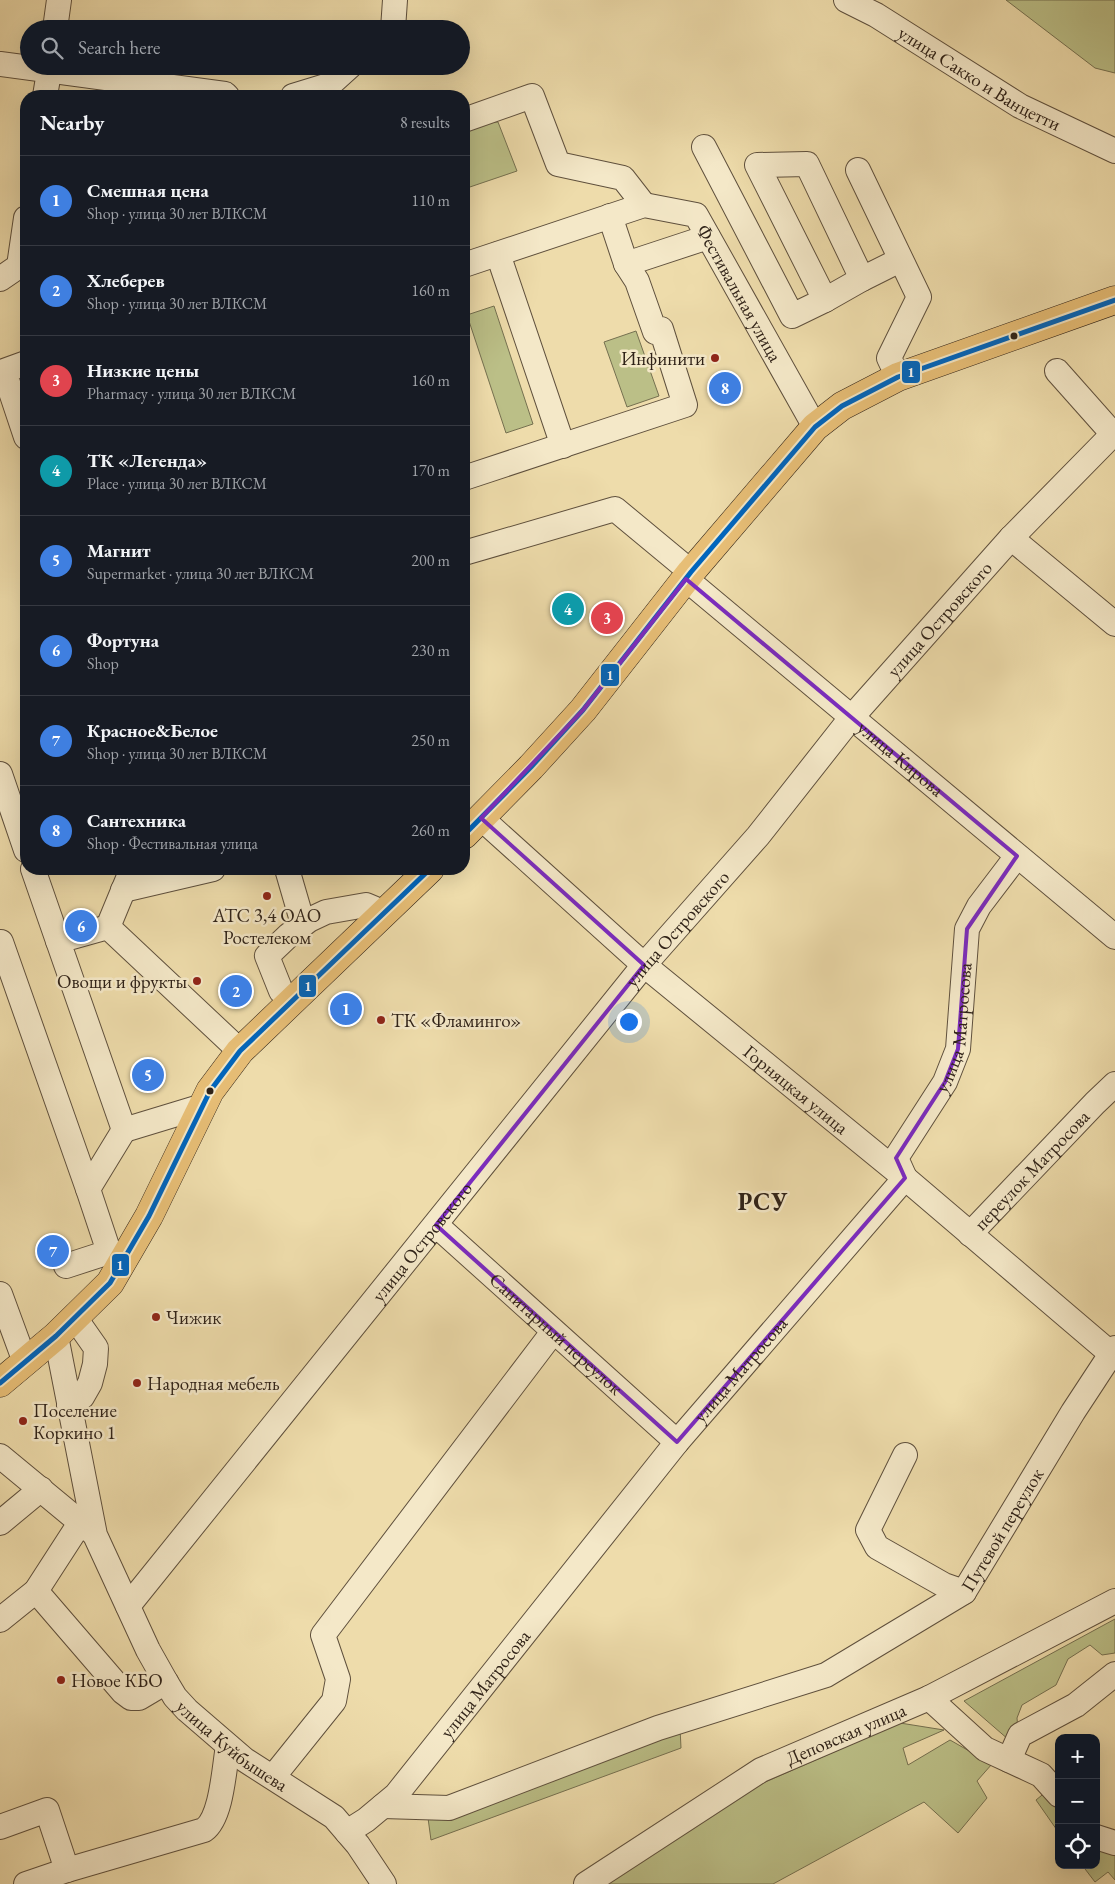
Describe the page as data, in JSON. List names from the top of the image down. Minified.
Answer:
{"streets":{"street":["улица Сакко и Ванцетти","Фестивальная улица","улица Островского","улица Кирова","улица Матросова","Горняцкая улица","переулок Матросова","Санитарный переулок","Путевой переулок","Деповская улица","улица Куйбышева"]},"crossings":[["улица Островского","улица Кирова"],["улица Островского","Горняцкая улица"],["улица Островского","Санитарный переулок"],["улица Островского","улица Куйбышева"],["улица Кирова","улица Матросова"],["улица Матросова","Горняцкая улица"],["улица Матросова","Санитарный переулок"],["улица Матросова","улица Куйбышева"],["Горняцкая улица","переулок Матросова"],["Горняцкая улица","Путевой переулок"]],"districts":["РСУ"],"places":["Инфинити","АТС 3,4 ОАО Ростелеком","Овощи и фрукты","ТК «Фламинго»","Чижик","Народная мебель","Поселение Коркино 1","Новое КБО"],"lines":["transit line 1"],"page":{"search":"Search here","heading":["Nearby","8 results"],"list":[{"mark":"1","name":"Смешная цена","note":"Shop · улица 30 лет ВЛКСМ","value":"110 m"},{"mark":"2","name":"Хлеберев","note":"Shop · улица 30 лет ВЛКСМ","value":"160 m"},{"mark":"3","name":"Низкие цены","note":"Pharmacy · улица 30 лет ВЛКСМ","value":"160 m"},{"mark":"4","name":"ТК «Легенда»","note":"Place · улица 30 лет ВЛКСМ","value":"170 m"},{"mark":"5","name":"Магнит","note":"Supermarket · улица 30 лет ВЛКСМ","value":"200 m"},{"mark":"6","name":"Фортуна","note":"Shop","value":"230 m"},{"mark":"7","name":"Красное&Белое","note":"Shop · улица 30 лет ВЛКСМ","value":"250 m"},{"mark":"8","name":"Сантехника","note":"Shop · Фестивальная улица","value":"260 m"}],"pins":["8","4","3","6","2","1","5","7"],"map_buttons":["+","−"]}}
